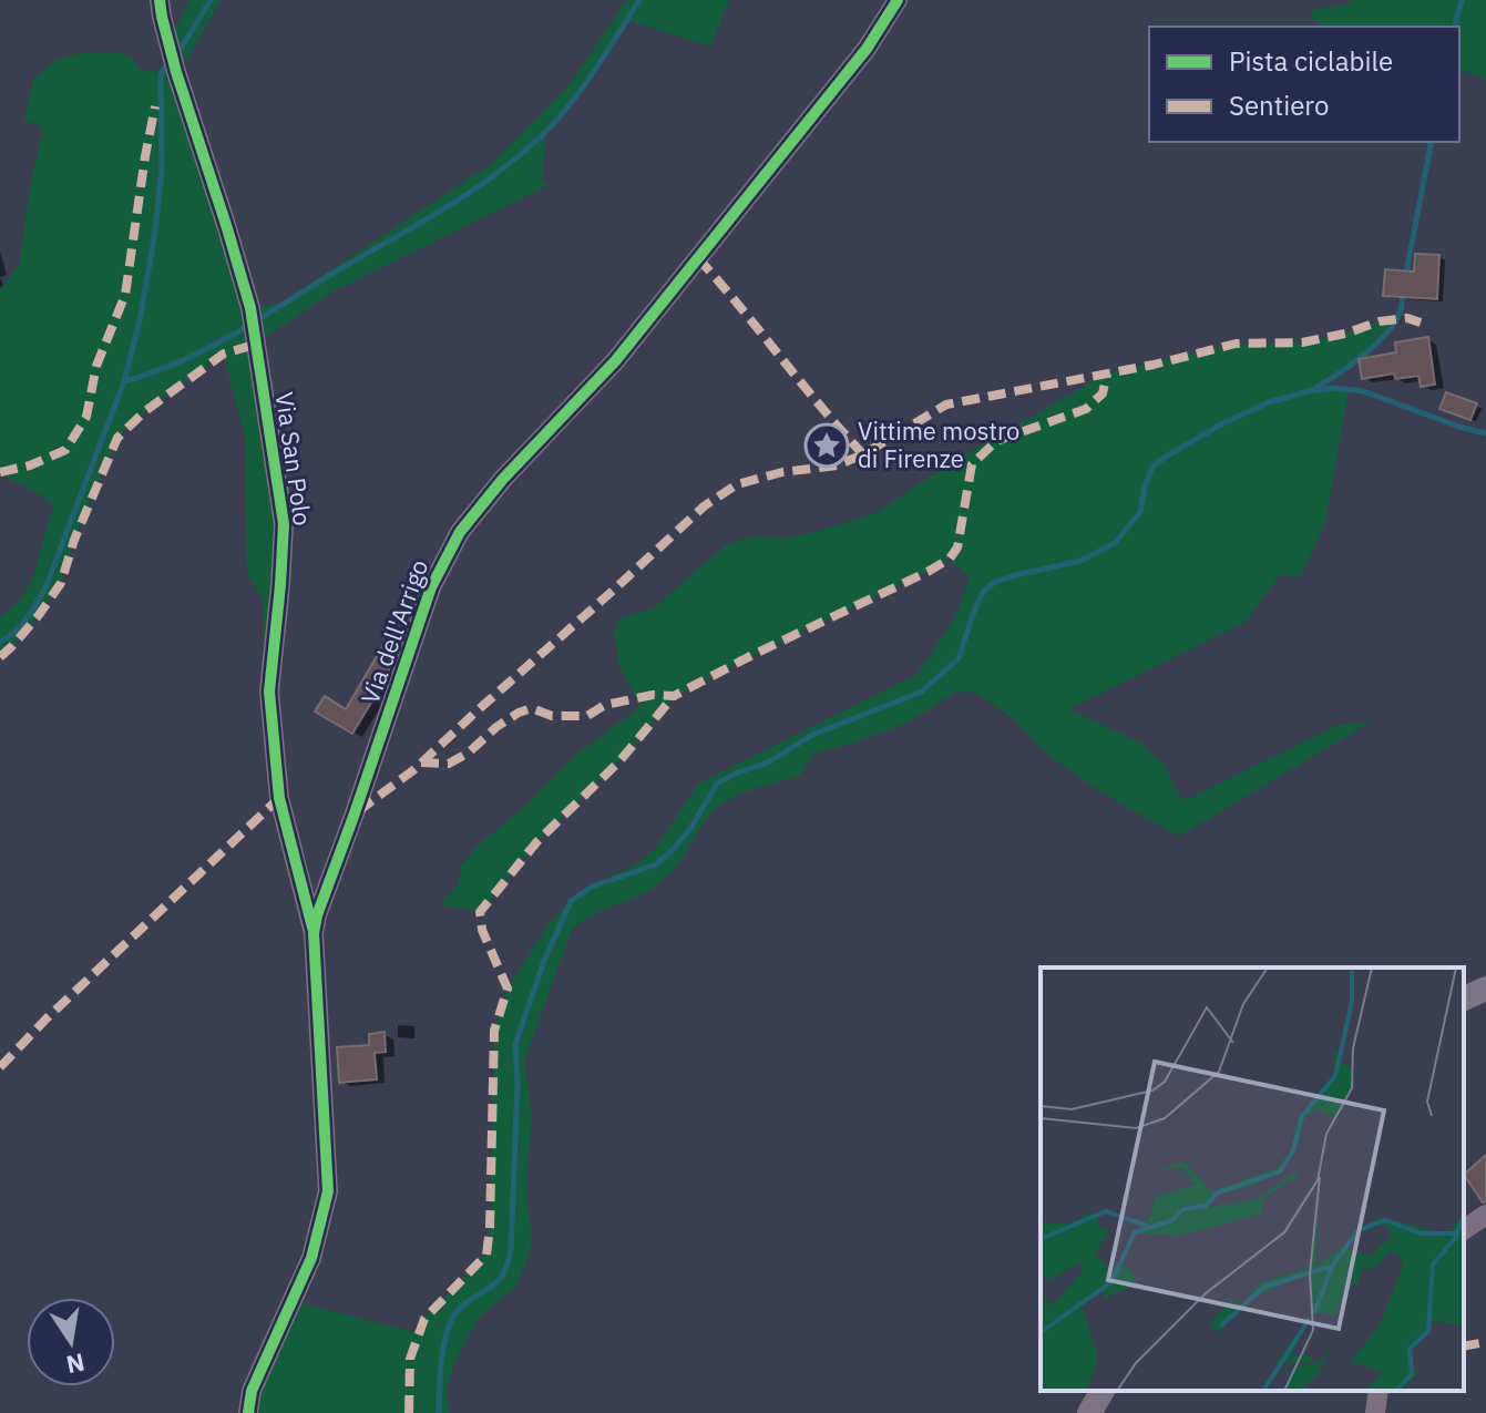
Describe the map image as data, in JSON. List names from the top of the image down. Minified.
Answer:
{"streets":{"street":["Via San Polo","Via dell'Arrigo"]},"crossings":[["Via San Polo","Via dell'Arrigo"]],"places":{"place":["Vittime mostro di Firenze"]},"legend":["Pista ciclabile","Sentiero"],"north":"bottom"}
